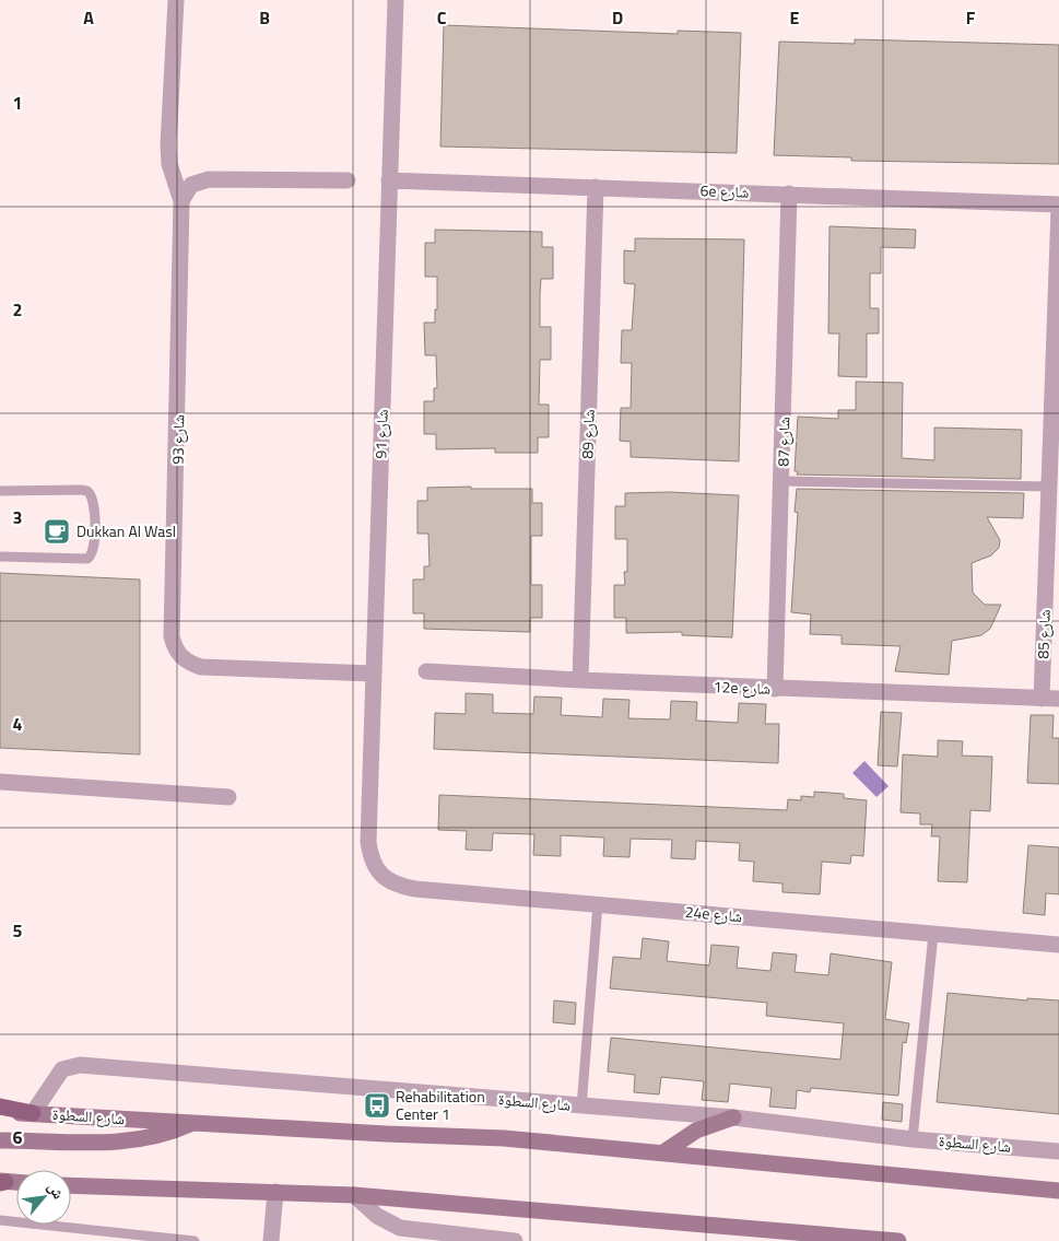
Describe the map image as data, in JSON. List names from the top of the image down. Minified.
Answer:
{"streets":{"main road":["شارع السطوة"],"street":["6e شارع","شارع 91","شارع 89","شارع 93","شارع 87","شارع 85","12e شارع","24e شارع"]},"crossings":[["6e شارع","شارع 91"],["6e شارع","شارع 89"],["6e شارع","شارع 87"],["شارع 91","شارع 93"],["شارع 91","24e شارع"],["شارع 89","12e شارع"],["شارع 87","12e شارع"],["شارع 85","12e شارع"]],"places":{"cafe":["Dukkan Al Wasl"],"bus stop":["Rehabilitation Center 1"]},"north":"top right","grid":{"columns":["A","B","C","D","E","F"],"rows":["1","2","3","4","5","6"]}}
